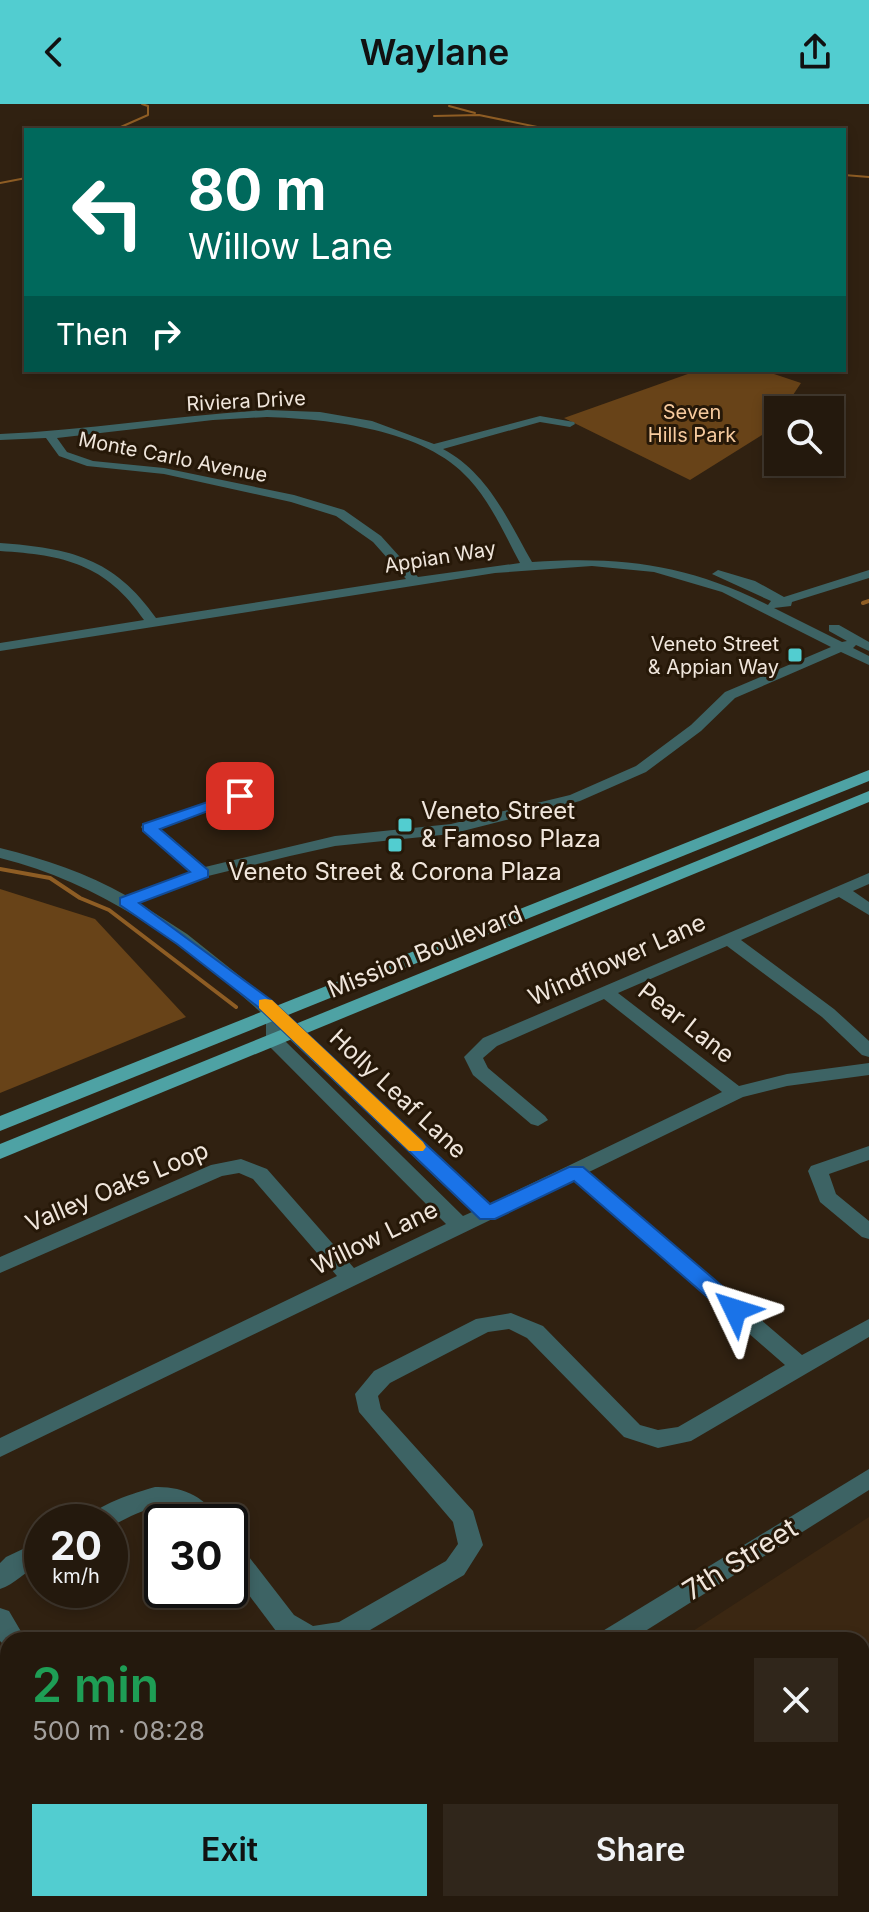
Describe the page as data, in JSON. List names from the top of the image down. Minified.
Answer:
{"streets":{"main road":["Mission Boulevard"],"street":["Riviera Drive","Monte Carlo Avenue","Appian Way","Windflower Lane","Pear Lane","Holly Leaf Lane","Valley Oaks Loop","Willow Lane","7th Street"]},"crossings":[["Riviera Drive","Monte Carlo Avenue"],["Riviera Drive","Appian Way"],["Monte Carlo Avenue","Appian Way"],["Mission Boulevard","Holly Leaf Lane"],["Windflower Lane","Pear Lane"],["Pear Lane","Willow Lane"],["Holly Leaf Lane","Willow Lane"],["Valley Oaks Loop","Willow Lane"]],"parks":["Seven Hills Park"],"places":{"transit":["Veneto Street & Appian Way","Veneto Street & Famoso Plaza","Veneto Street & Corona Plaza"]},"page":{"header":"Waylane","turn":["80 m","Willow Lane"],"then":"Then","speed":"20 km/h","limit":"30","heading":["2 min","500 m · 08:28"],"buttons":["Exit","Share"]}}
